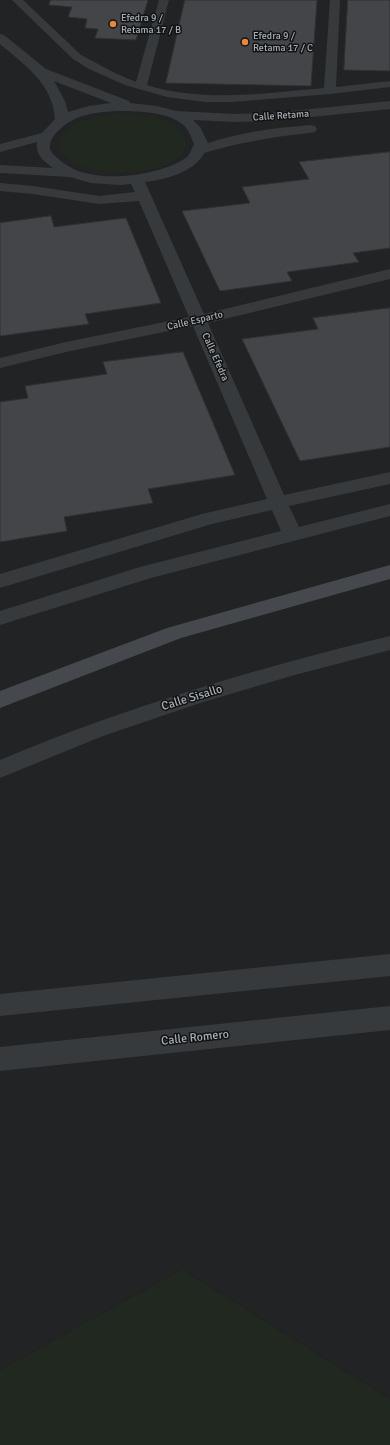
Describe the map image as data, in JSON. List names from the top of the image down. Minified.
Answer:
{"streets":{"street":["Calle Retama","Calle Esparto","Calle Efedra","Calle Sisallo","Calle Romero"]},"crossings":[["Calle Esparto","Calle Efedra"]],"places":["Efedra 9 / Retama 17 / B","Efedra 9 / Retama 17 / C"]}
